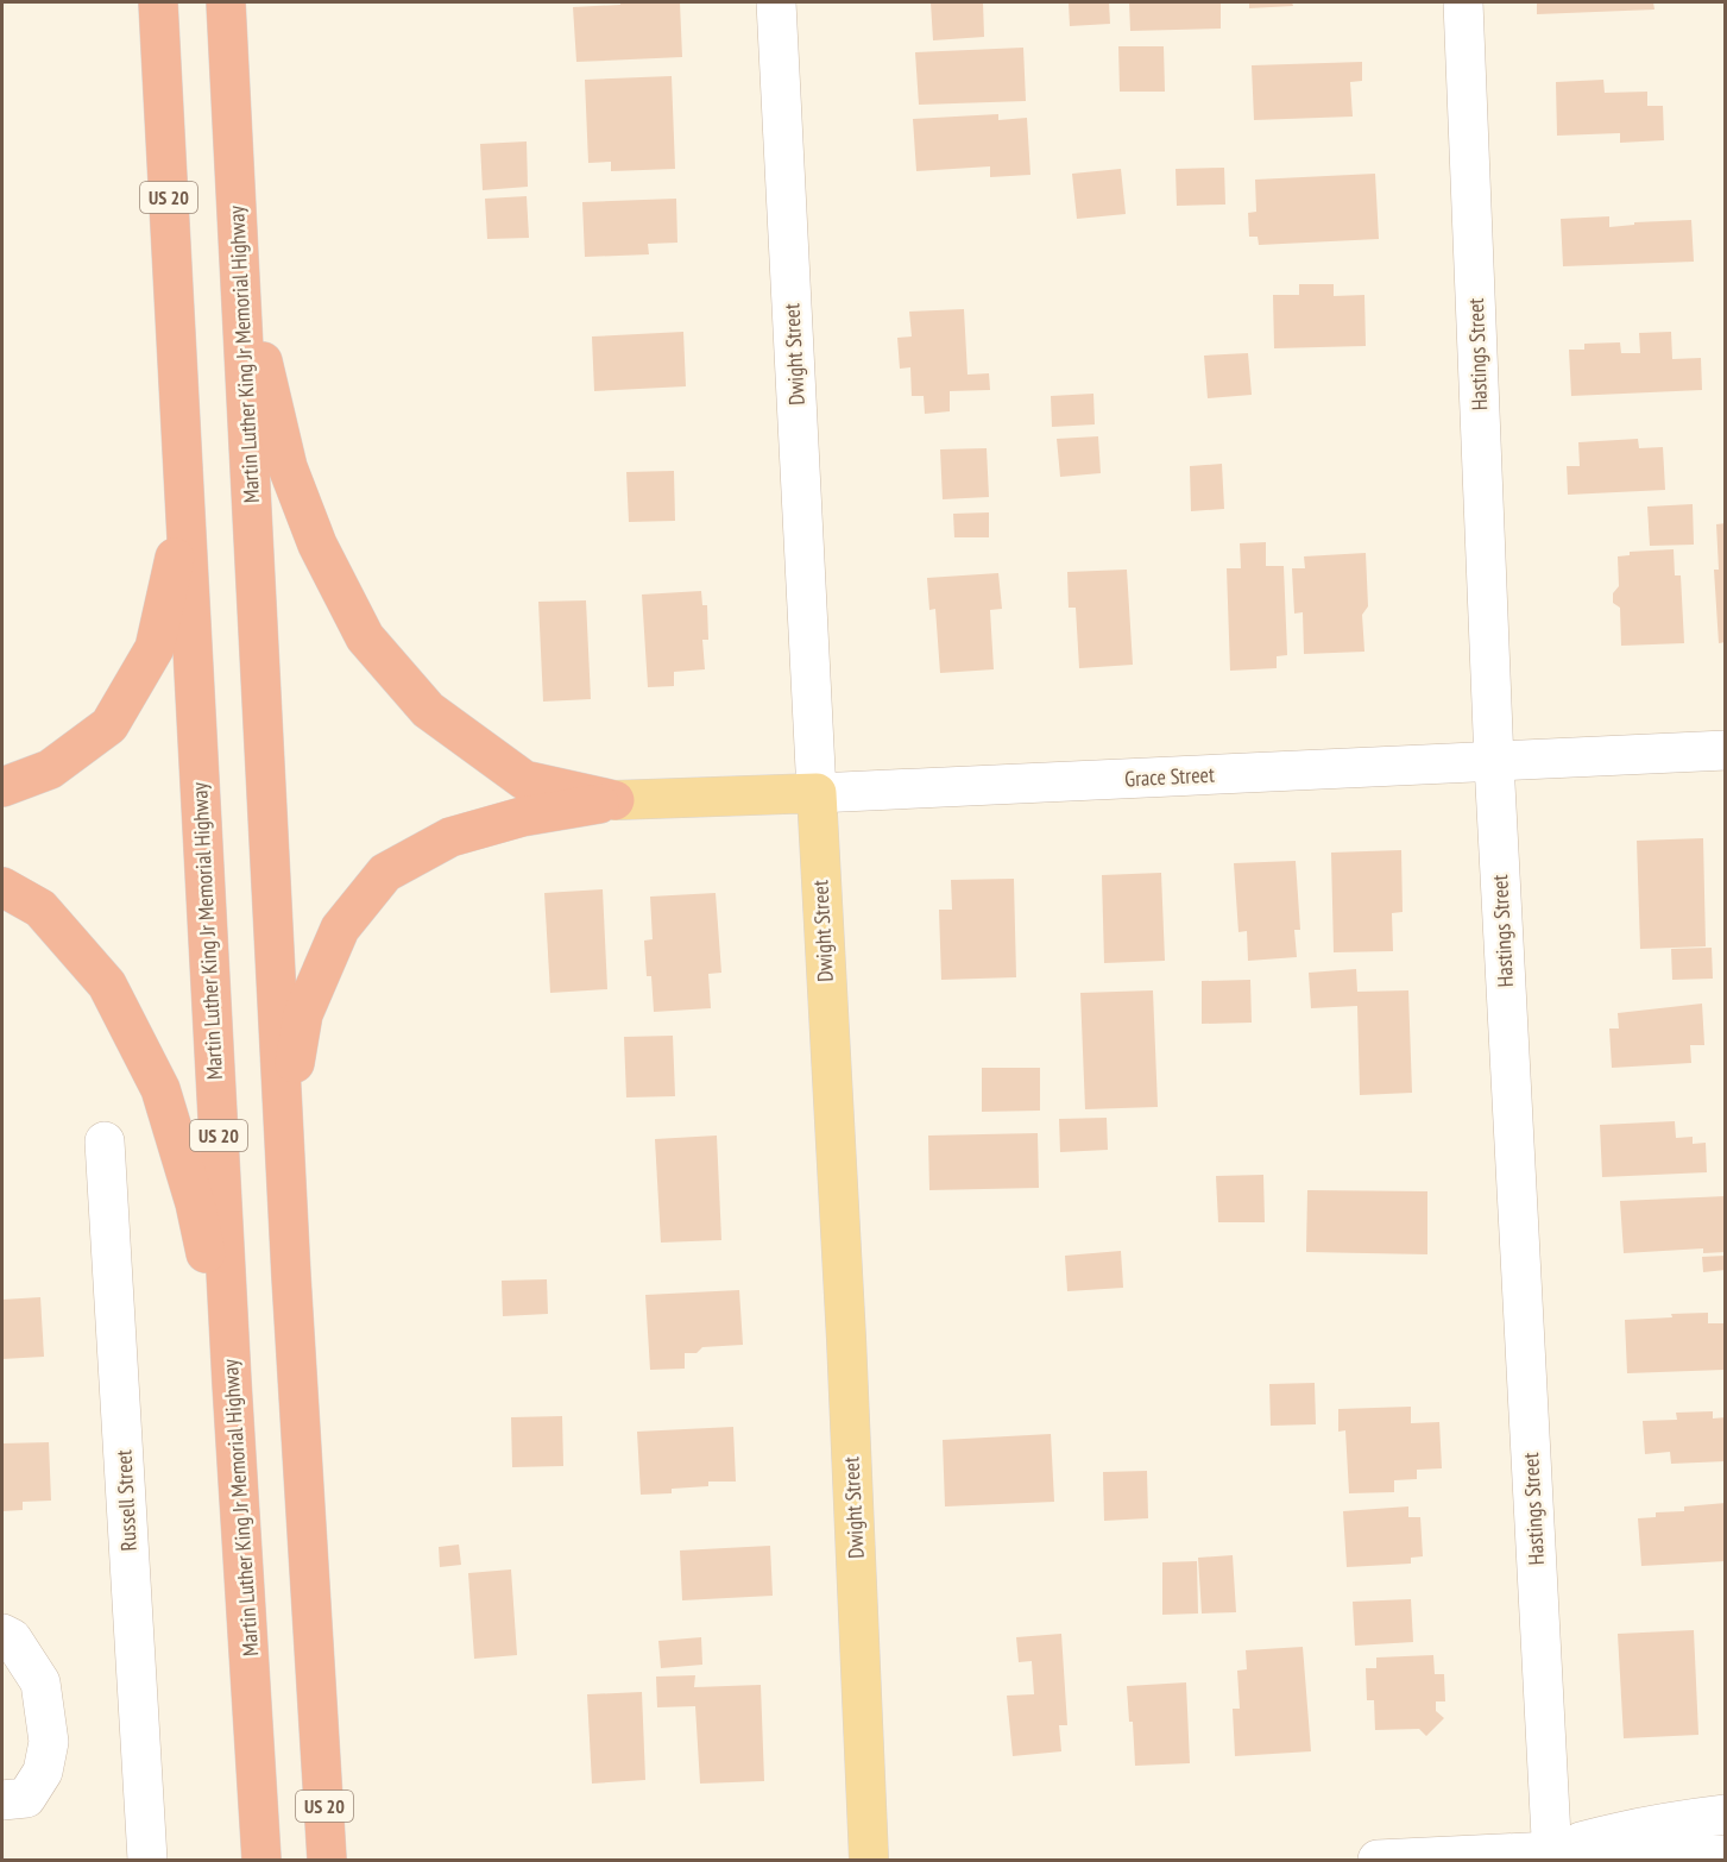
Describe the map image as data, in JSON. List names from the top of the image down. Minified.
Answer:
{"streets":{"highway":["US 20","Martin Luther King Jr Memorial Highway"],"main road":["Dwight Street","Grace Street"],"street":["Hastings Street","Russell Street"]},"crossings":[["Dwight Street","Grace Street"],["Hastings Street","Grace Street"]]}
